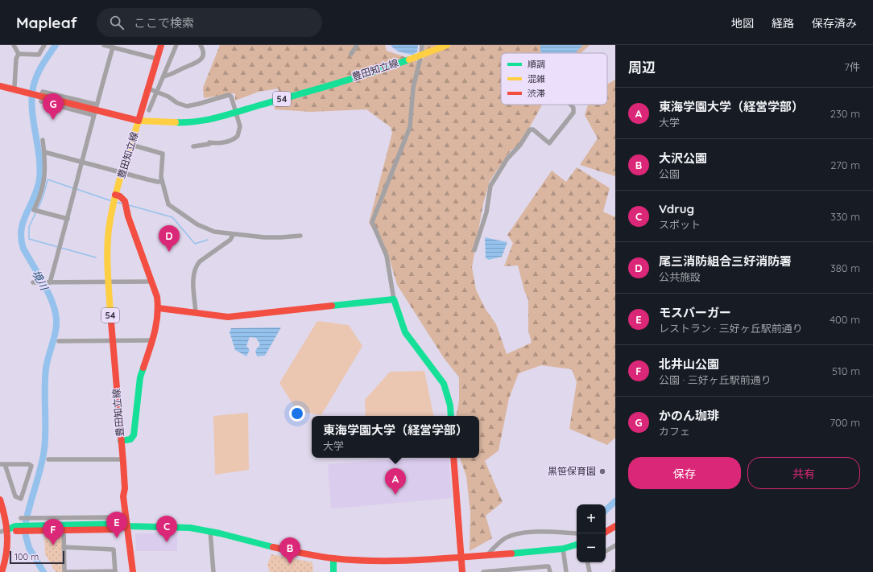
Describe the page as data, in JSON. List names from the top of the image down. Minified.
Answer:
{"streets":{"street":["豊田知立線","54"]},"water":["境川"],"places":["黒笹保育園"],"legend":["順調","混雑","渋滞"],"scale_bar":"100 m","page":{"header":"Mapleaf","search":"ここで検索","nav":["地図","経路","保存済み"],"heading":["周辺","7件"],"list":[{"mark":"A","name":"東海学園大学（経営学部）","note":"大学","value":"230 m"},{"mark":"B","name":"大沢公園","note":"公園","value":"270 m"},{"mark":"C","name":"Vdrug","note":"スポット","value":"330 m"},{"mark":"D","name":"尾三消防組合三好消防署","note":"公共施設","value":"380 m"},{"mark":"E","name":"モスバーガー","note":"レストラン · 三好ヶ丘駅前通り","value":"400 m"},{"mark":"F","name":"北井山公園","note":"公園 · 三好ヶ丘駅前通り","value":"510 m"},{"mark":"G","name":"かのん珈琲","note":"カフェ","value":"700 m"}],"pins":["G","D","A","E","C","F","B"],"popup":["東海学園大学（経営学部）","大学"],"buttons":["保存","共有"],"map_buttons":["+","−"],"scale":"100 m"}}
